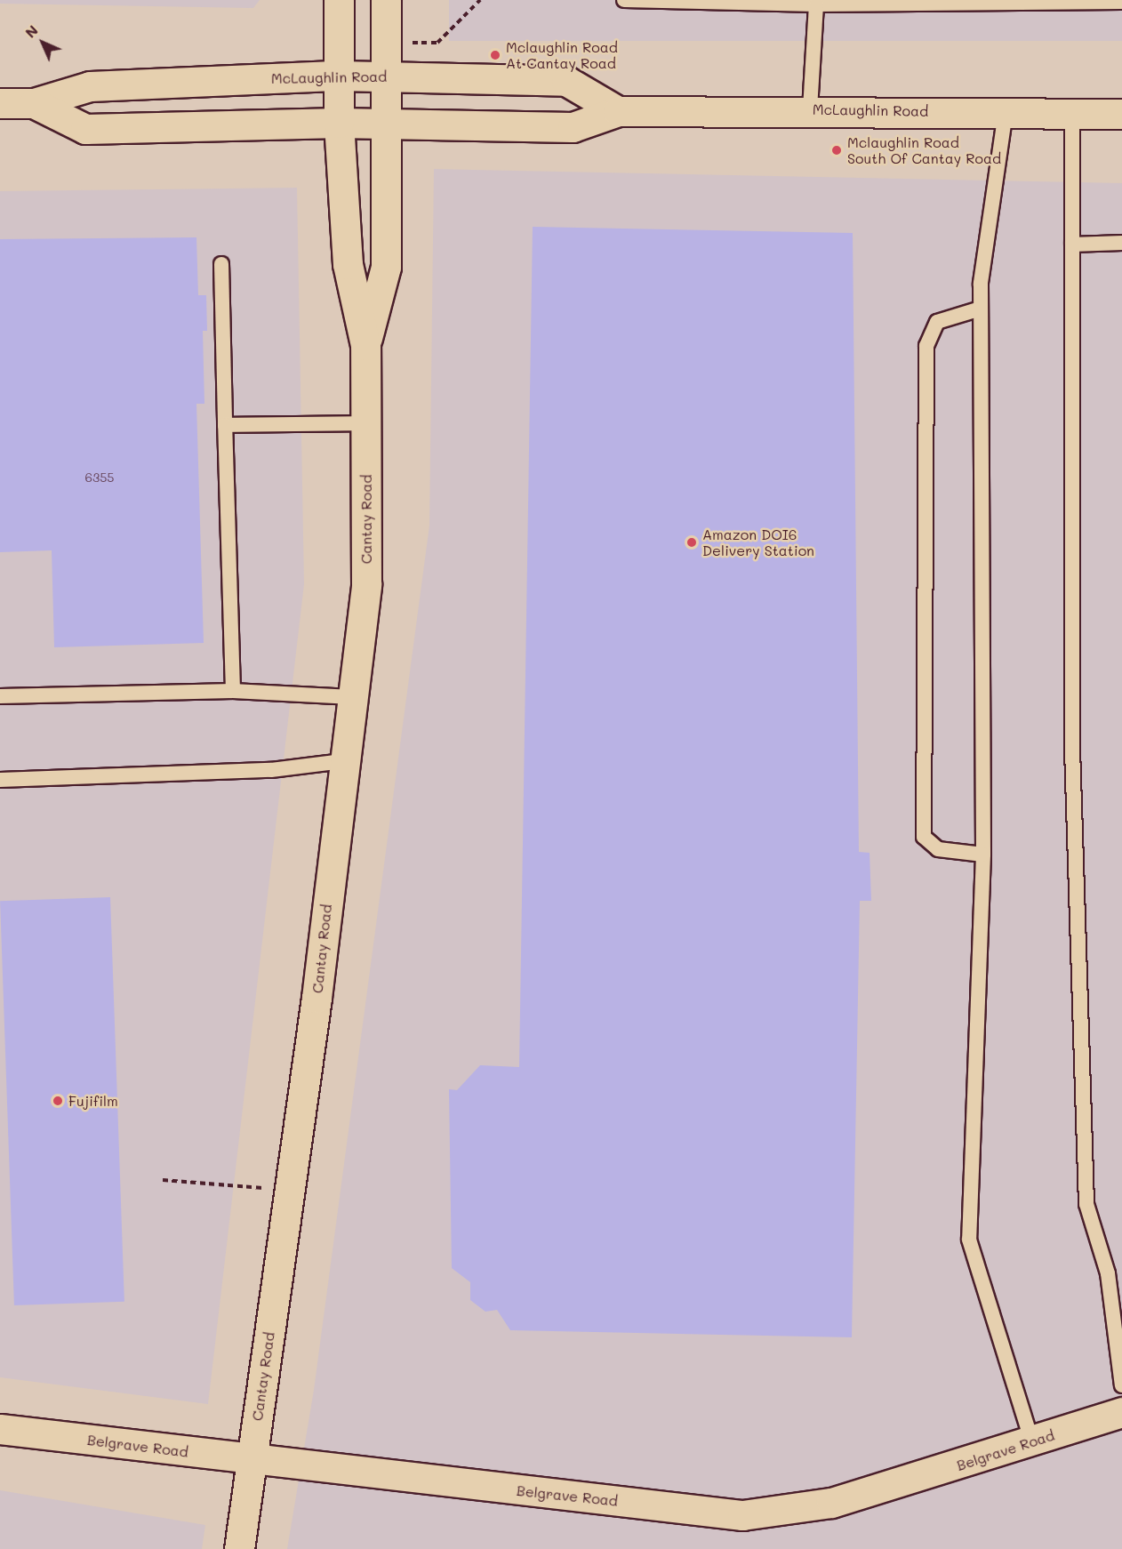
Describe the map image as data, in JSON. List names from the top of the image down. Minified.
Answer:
{"streets":{"street":["McLaughlin Road","Cantay Road","Belgrave Road"]},"crossings":[["McLaughlin Road","Cantay Road"],["Cantay Road","Belgrave Road"]],"places":["Mclaughlin Road At Cantay Road","Mclaughlin Road South Of Cantay Road","Amazon DOI6 Delivery Station","Fujifilm"],"house_numbers":["6355"],"north":"top left"}
